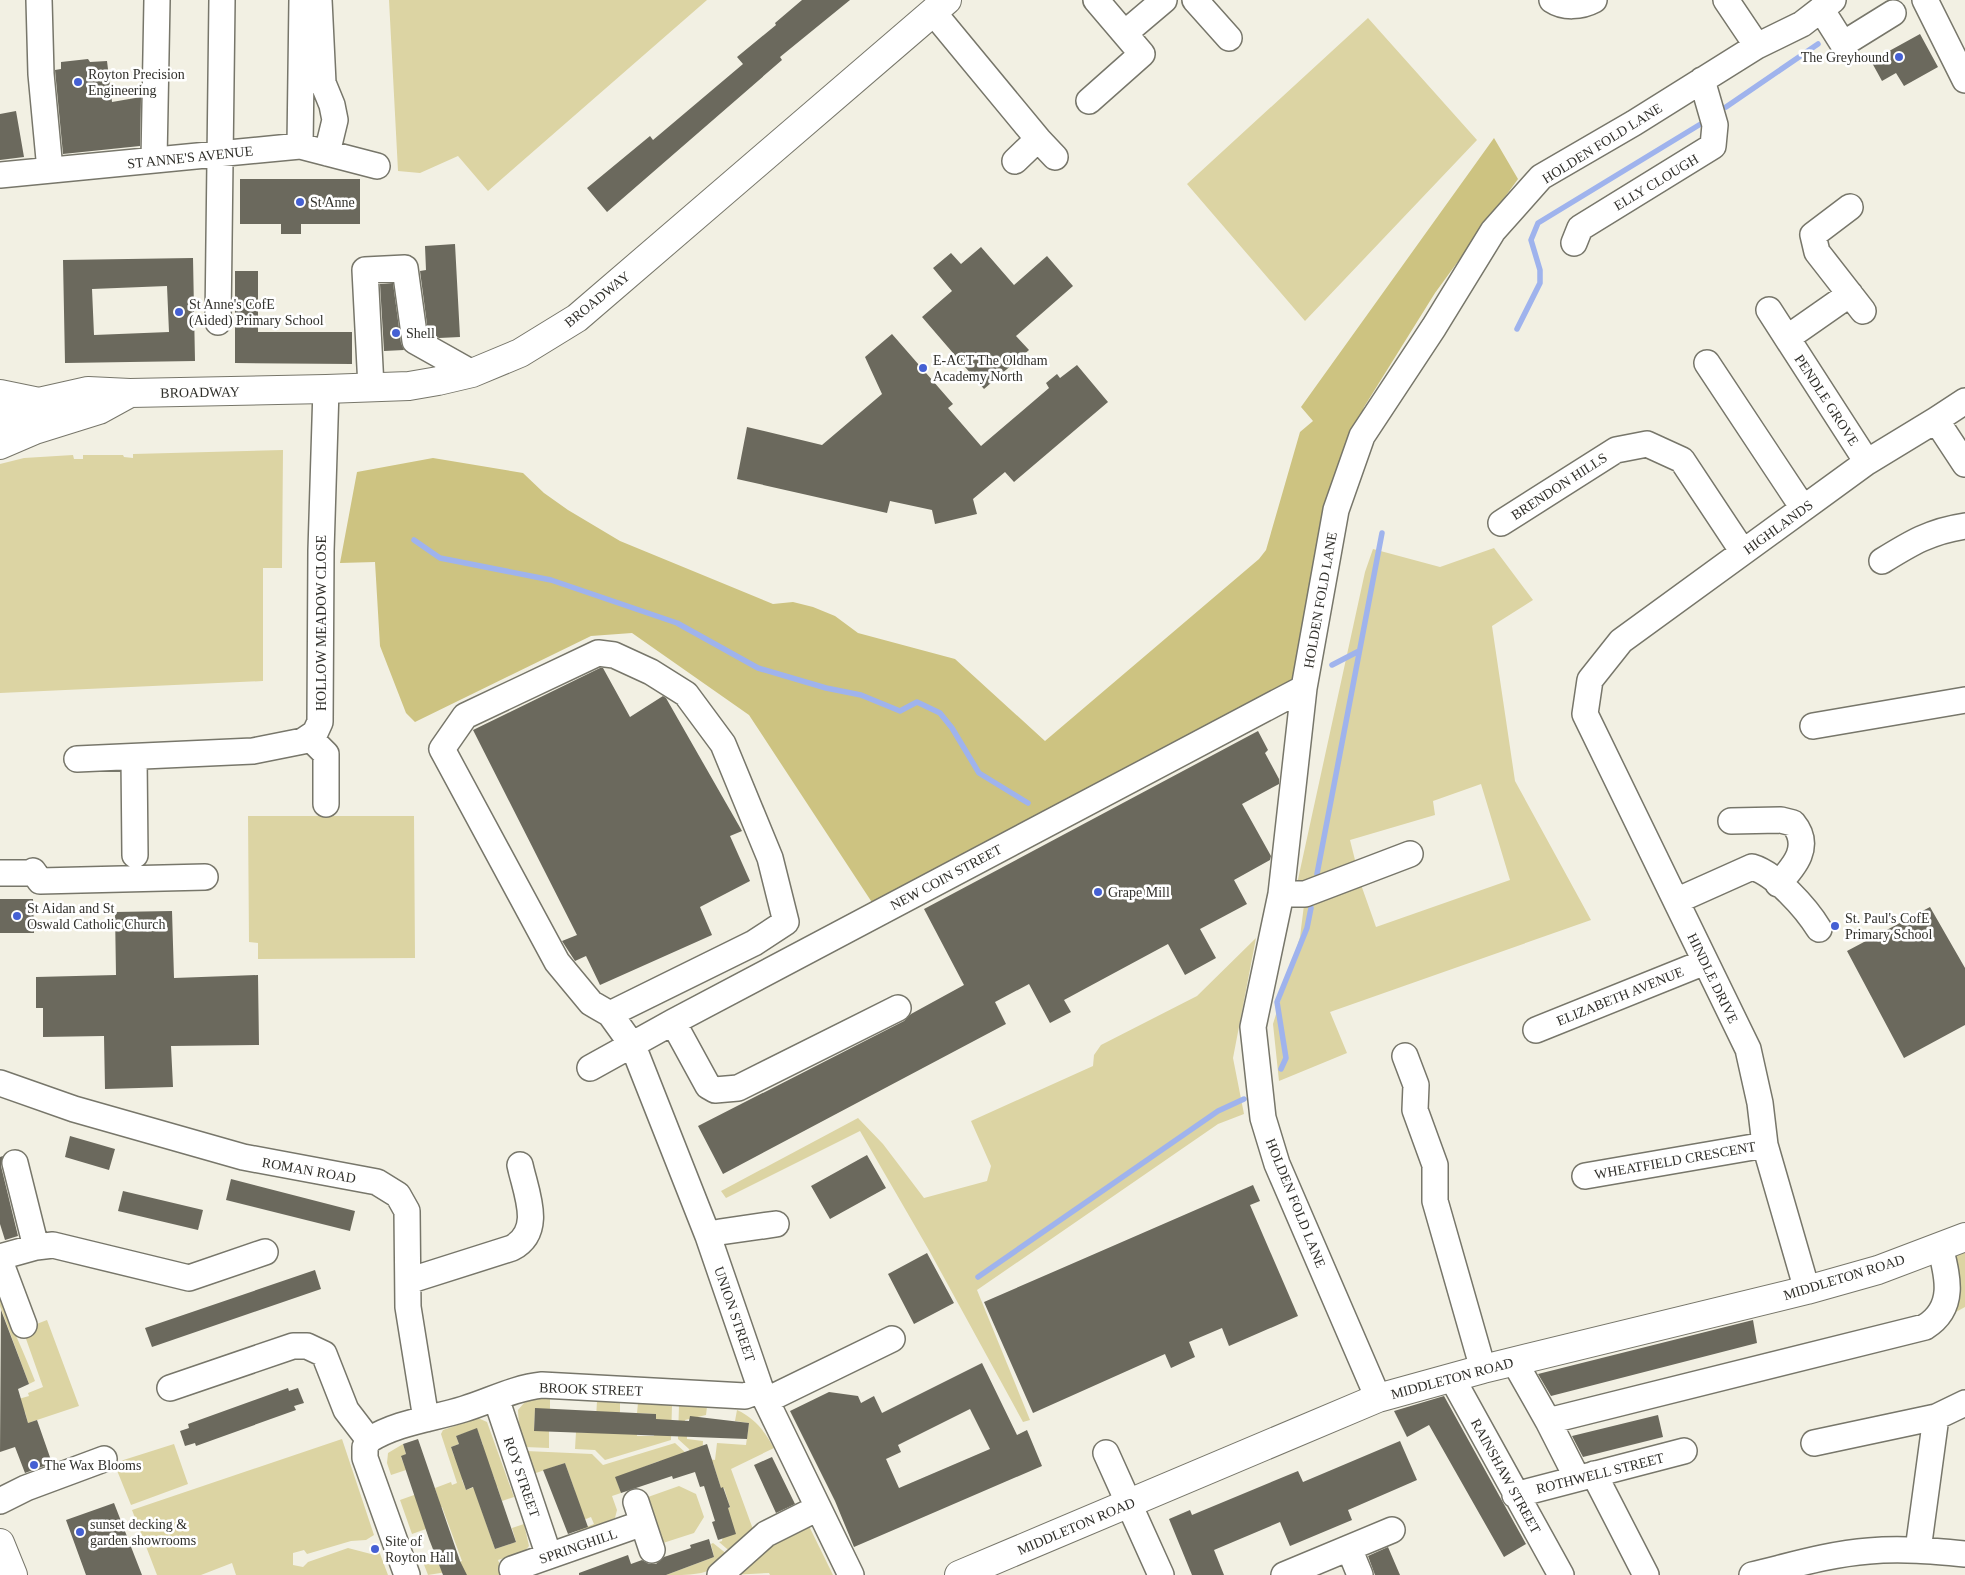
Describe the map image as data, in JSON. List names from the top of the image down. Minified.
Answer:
{"streets":{"main road":["BROADWAY","MIDDLETON ROAD"],"street":["HOLDEN FOLD LANE","ST ANNE'S AVENUE","ELLY CLOUGH","PENDLE GROVE","BRENDON HILLS","HIGHLANDS","HOLLOW MEADOW CLOSE","NEW COIN STREET","HINDLE DRIVE","ELIZABETH AVENUE","WHEATFIELD CRESCENT","ROMAN ROAD","UNION STREET","BROOK STREET","ROTHWELL STREET","RAINSHAW STREET","ROY STREET","SPRINGHILL"]},"crossings":[["HOLDEN FOLD LANE","ELLY CLOUGH"],["HOLDEN FOLD LANE","NEW COIN STREET"],["HOLDEN FOLD LANE","MIDDLETON ROAD"],["BROADWAY","HOLLOW MEADOW CLOSE"],["PENDLE GROVE","HIGHLANDS"],["BRENDON HILLS","HIGHLANDS"],["HIGHLANDS","HINDLE DRIVE"],["NEW COIN STREET","UNION STREET"],["HINDLE DRIVE","ELIZABETH AVENUE"],["HINDLE DRIVE","WHEATFIELD CRESCENT"],["HINDLE DRIVE","MIDDLETON ROAD"],["ROMAN ROAD","BROOK STREET"],["MIDDLETON ROAD","RAINSHAW STREET"],["UNION STREET","BROOK STREET"],["BROOK STREET","ROY STREET"],["ROTHWELL STREET","RAINSHAW STREET"],["ROY STREET","SPRINGHILL"]],"places":["The Greyhound","Royton Precision Engineering","St Anne","St Anne's CofE (Aided) Primary School","Shell","E-ACT The Oldham Academy North","Grape Mill","St Aidan and St Oswald Catholic Church","St. Paul's CofE Primary School","The Wax Blooms","sunset decking & garden showrooms","Site of Royton Hall"]}
